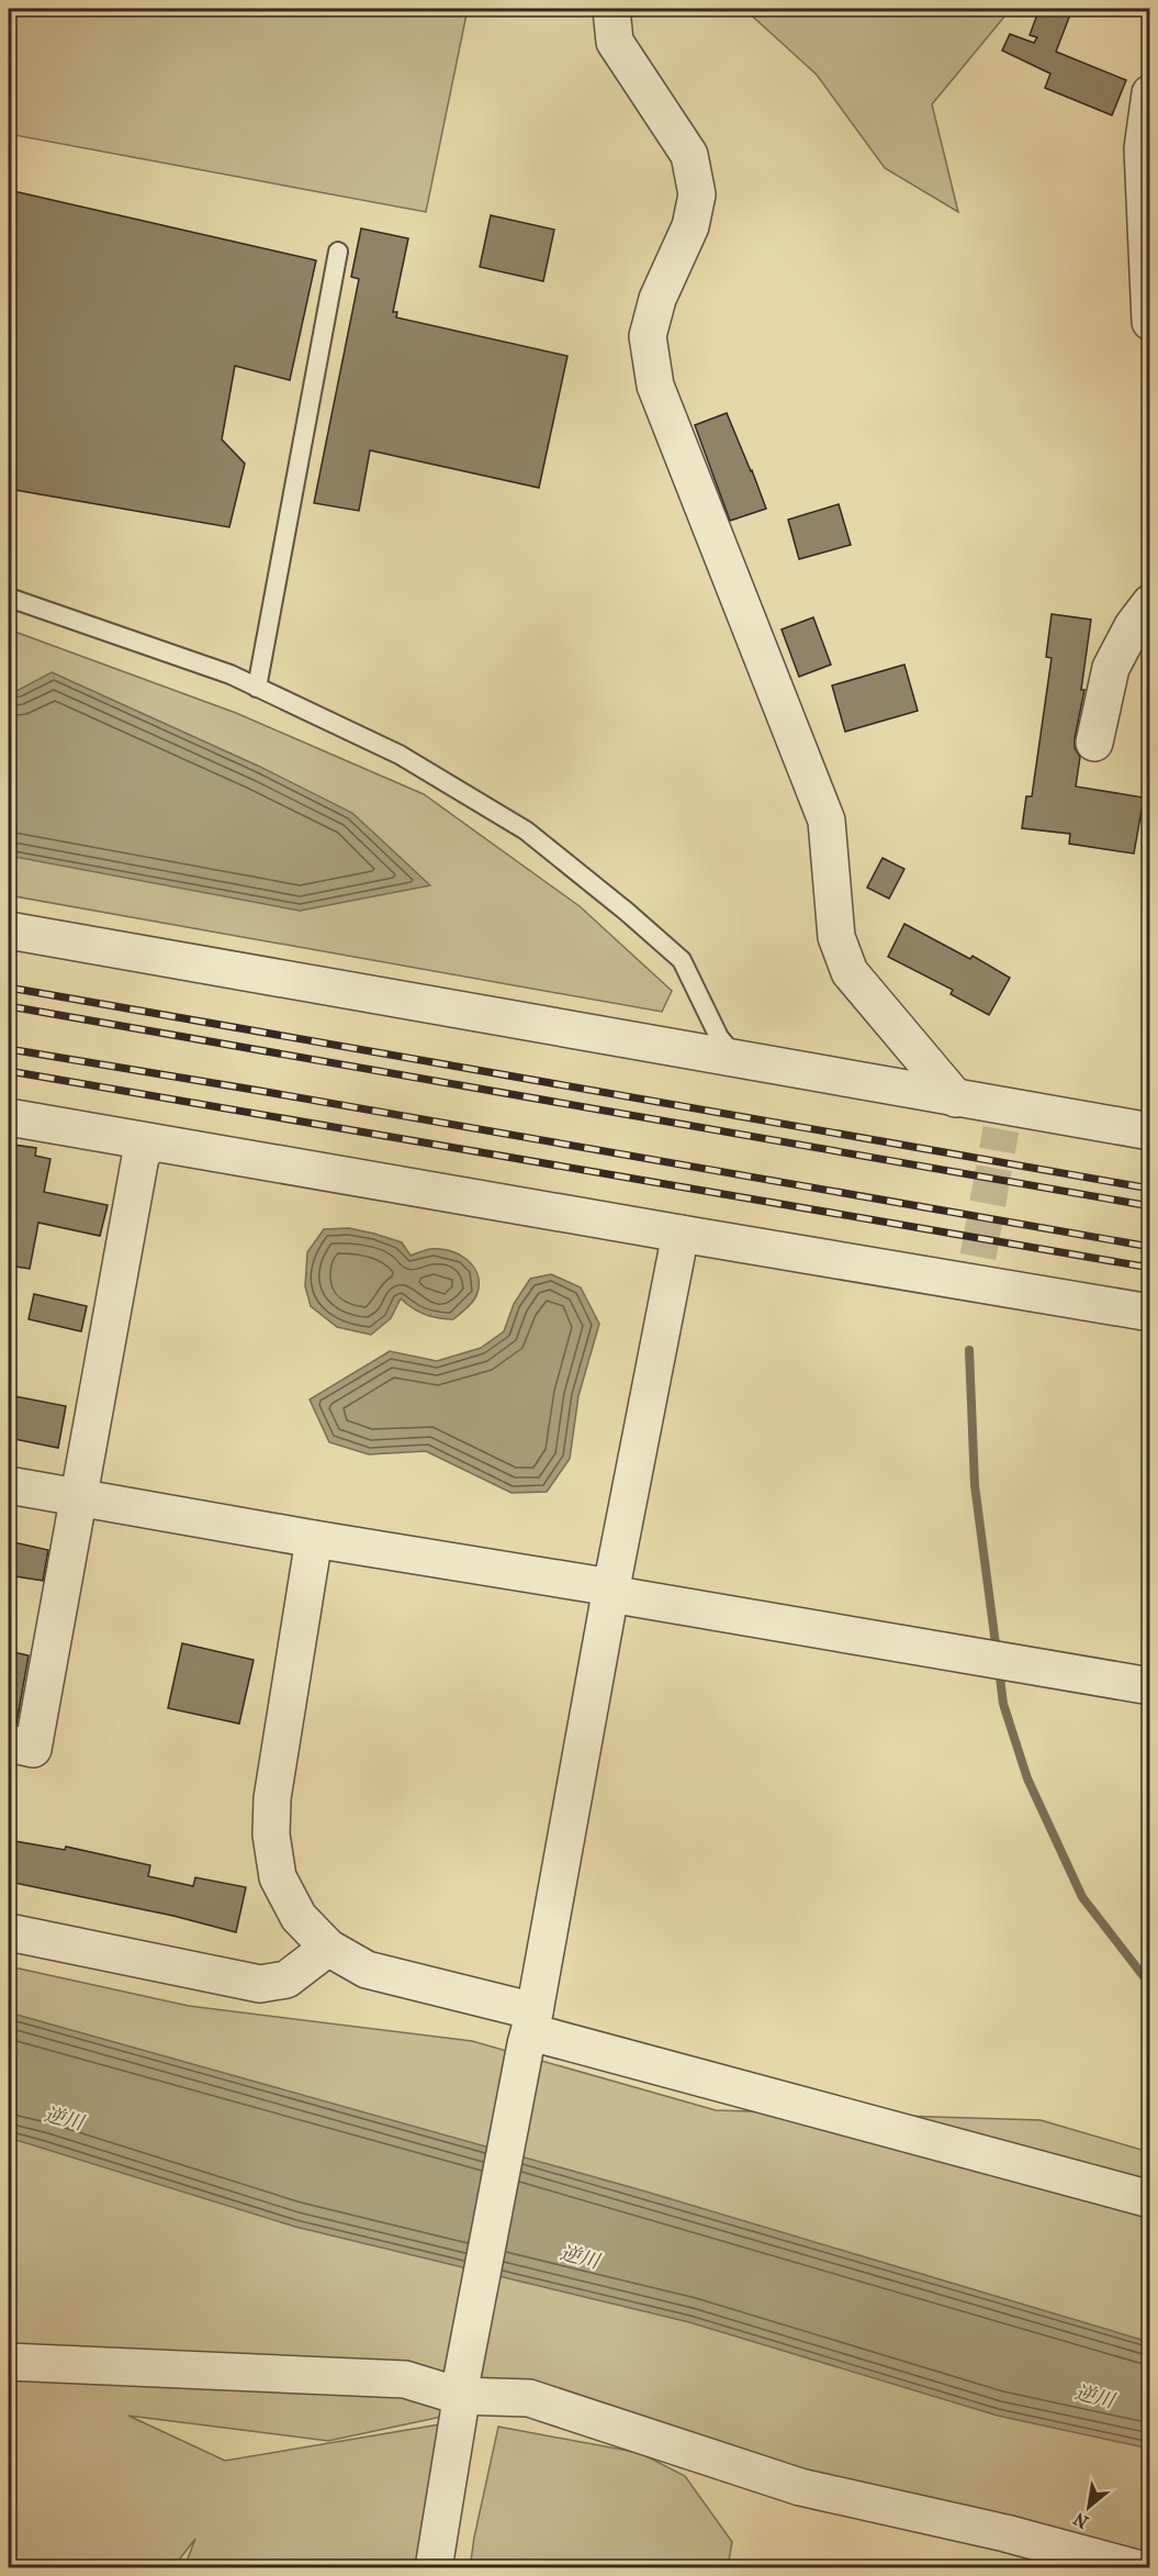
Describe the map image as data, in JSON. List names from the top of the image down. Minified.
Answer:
{"water":["逆川"],"north":"bottom left"}
